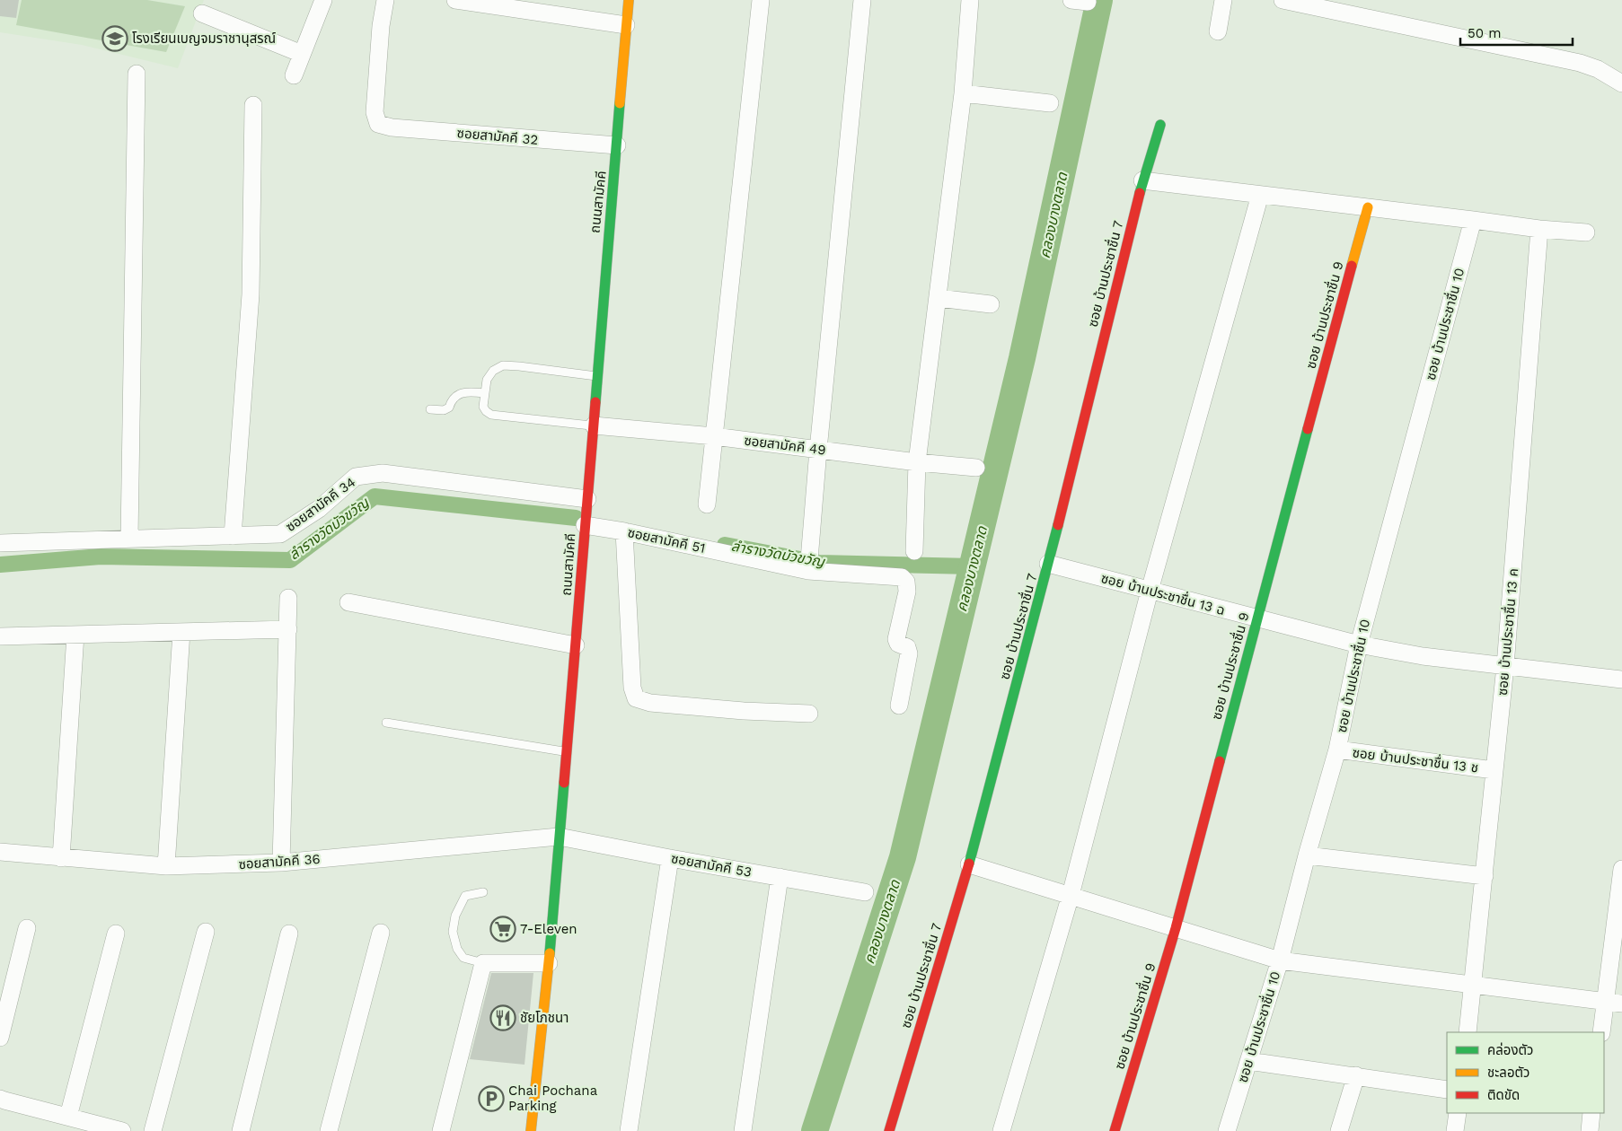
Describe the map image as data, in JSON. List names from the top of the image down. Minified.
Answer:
{"streets":{"street":["ซอยสามัคคี 32","ถนนสามัคคี","ซอย บ้านประชาชื่น 7","ซอย บ้านประชาชื่น 9","ซอย บ้านประชาชื่น 10","ซอยสามัคคี 49","ซอยสามัคคี 34","ซอยสามัคคี 51","ซอย บ้านประชาชื่น 13 ฉ","ซอย บ้านประชาชื่น 13 ค","ซอย บ้านประชาชื่น 13 ช","ซอยสามัคคี 36","ซอยสามัคคี 53"]},"crossings":[["ซอยสามัคคี 32","ถนนสามัคคี"],["ถนนสามัคคี","ซอยสามัคคี 49"],["ถนนสามัคคี","ซอยสามัคคี 34"],["ถนนสามัคคี","ซอยสามัคคี 51"],["ถนนสามัคคี","ซอยสามัคคี 36"],["ถนนสามัคคี","ซอยสามัคคี 53"],["ซอย บ้านประชาชื่น 7","ซอย บ้านประชาชื่น 13 ฉ"],["ซอย บ้านประชาชื่น 9","ซอย บ้านประชาชื่น 13 ฉ"],["ซอย บ้านประชาชื่น 10","ซอย บ้านประชาชื่น 13 ฉ"],["ซอย บ้านประชาชื่น 10","ซอย บ้านประชาชื่น 13 ช"],["ซอย บ้านประชาชื่น 13 ฉ","ซอย บ้านประชาชื่น 13 ค"],["ซอย บ้านประชาชื่น 13 ค","ซอย บ้านประชาชื่น 13 ช"],["ซอยสามัคคี 36","ซอยสามัคคี 53"]],"water":["คลองบางตลาด","ลำรางวัดบัวขวัญ"],"places":{"school or university":["โรงเรียนเบญจมราชานุสรณ์"],"supermarket":["7-Eleven"],"restaurant":["ชัยโภชนา"],"parking":["Chai Pochana Parking"]},"legend":["คล่องตัว","ชะลอตัว","ติดขัด"],"scale_bar":"50 m"}
